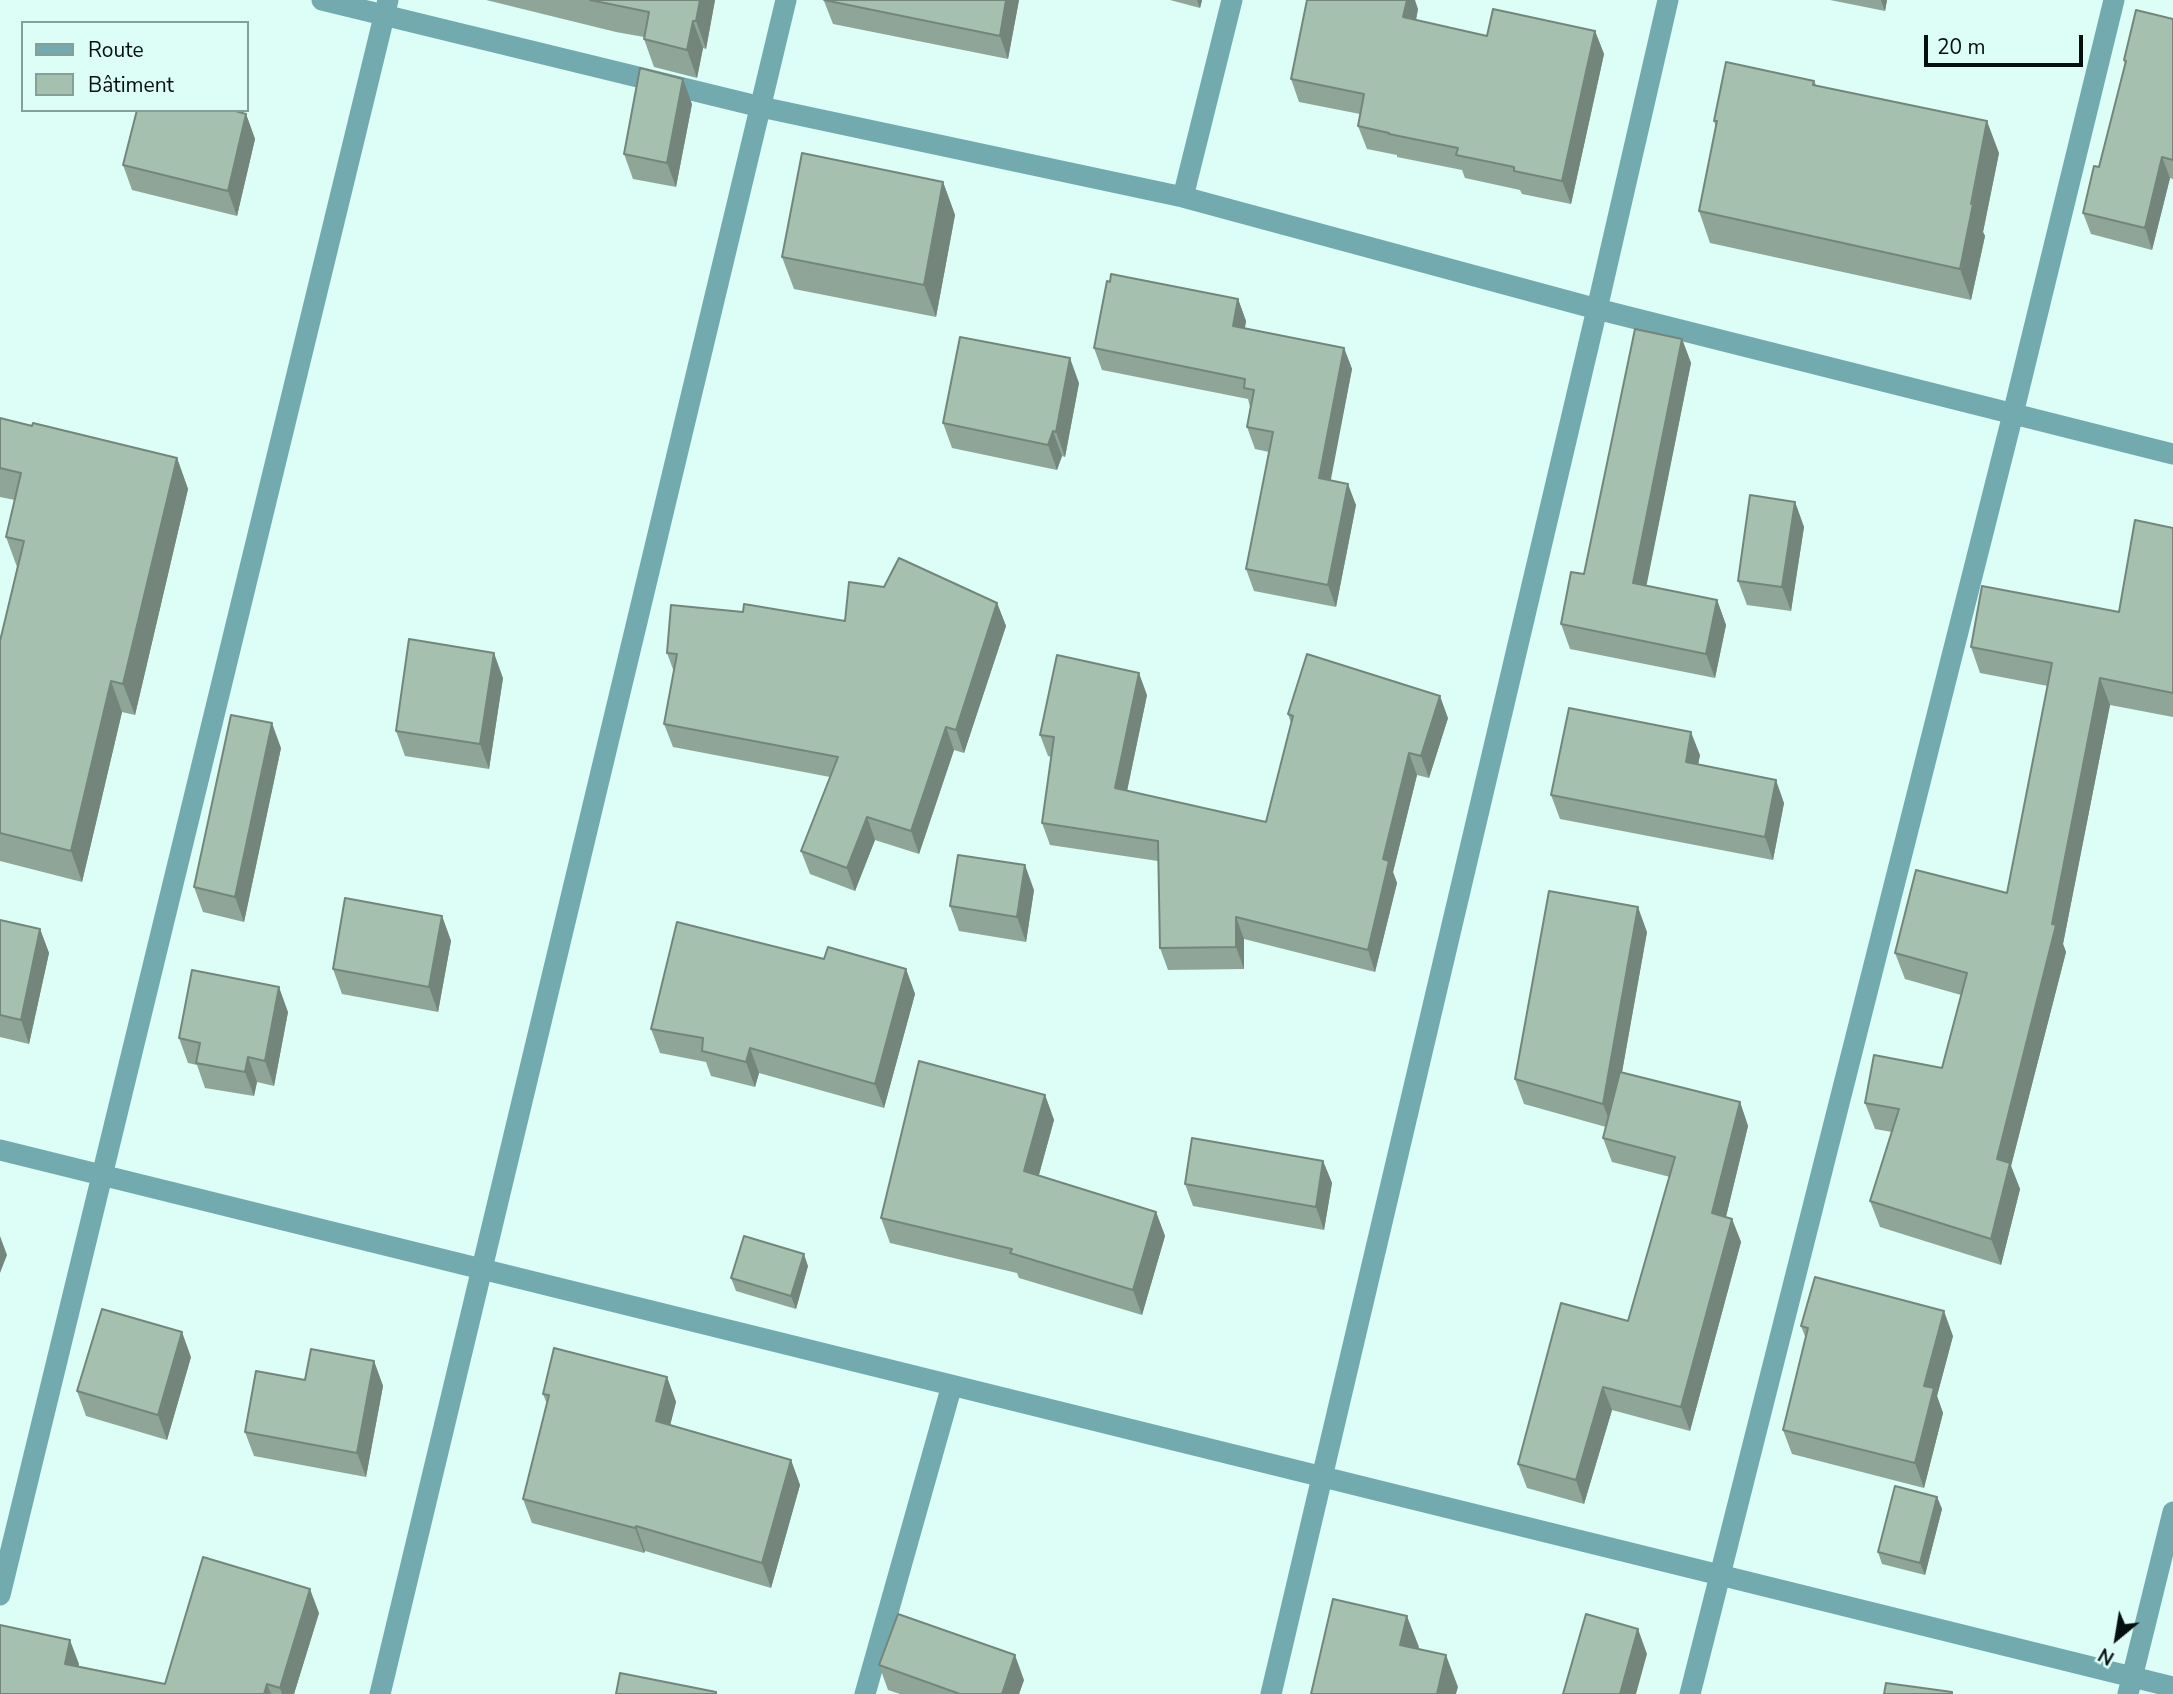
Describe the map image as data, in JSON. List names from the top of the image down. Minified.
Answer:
{"legend":["Route","Bâtiment"],"scale_bar":"20 m","north":"bottom left"}
